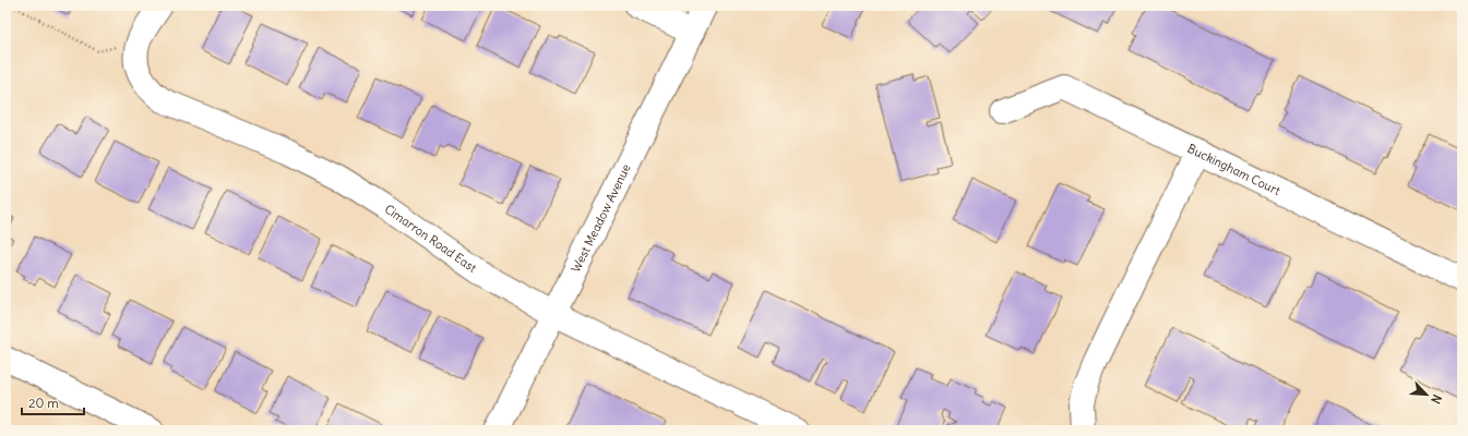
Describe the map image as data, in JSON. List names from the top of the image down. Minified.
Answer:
{"streets":{"street":["Buckingham Court","West Meadow Avenue","Cimarron Road East"]},"crossings":[["West Meadow Avenue","Cimarron Road East"]],"scale_bar":"20 m","north":"bottom right"}
